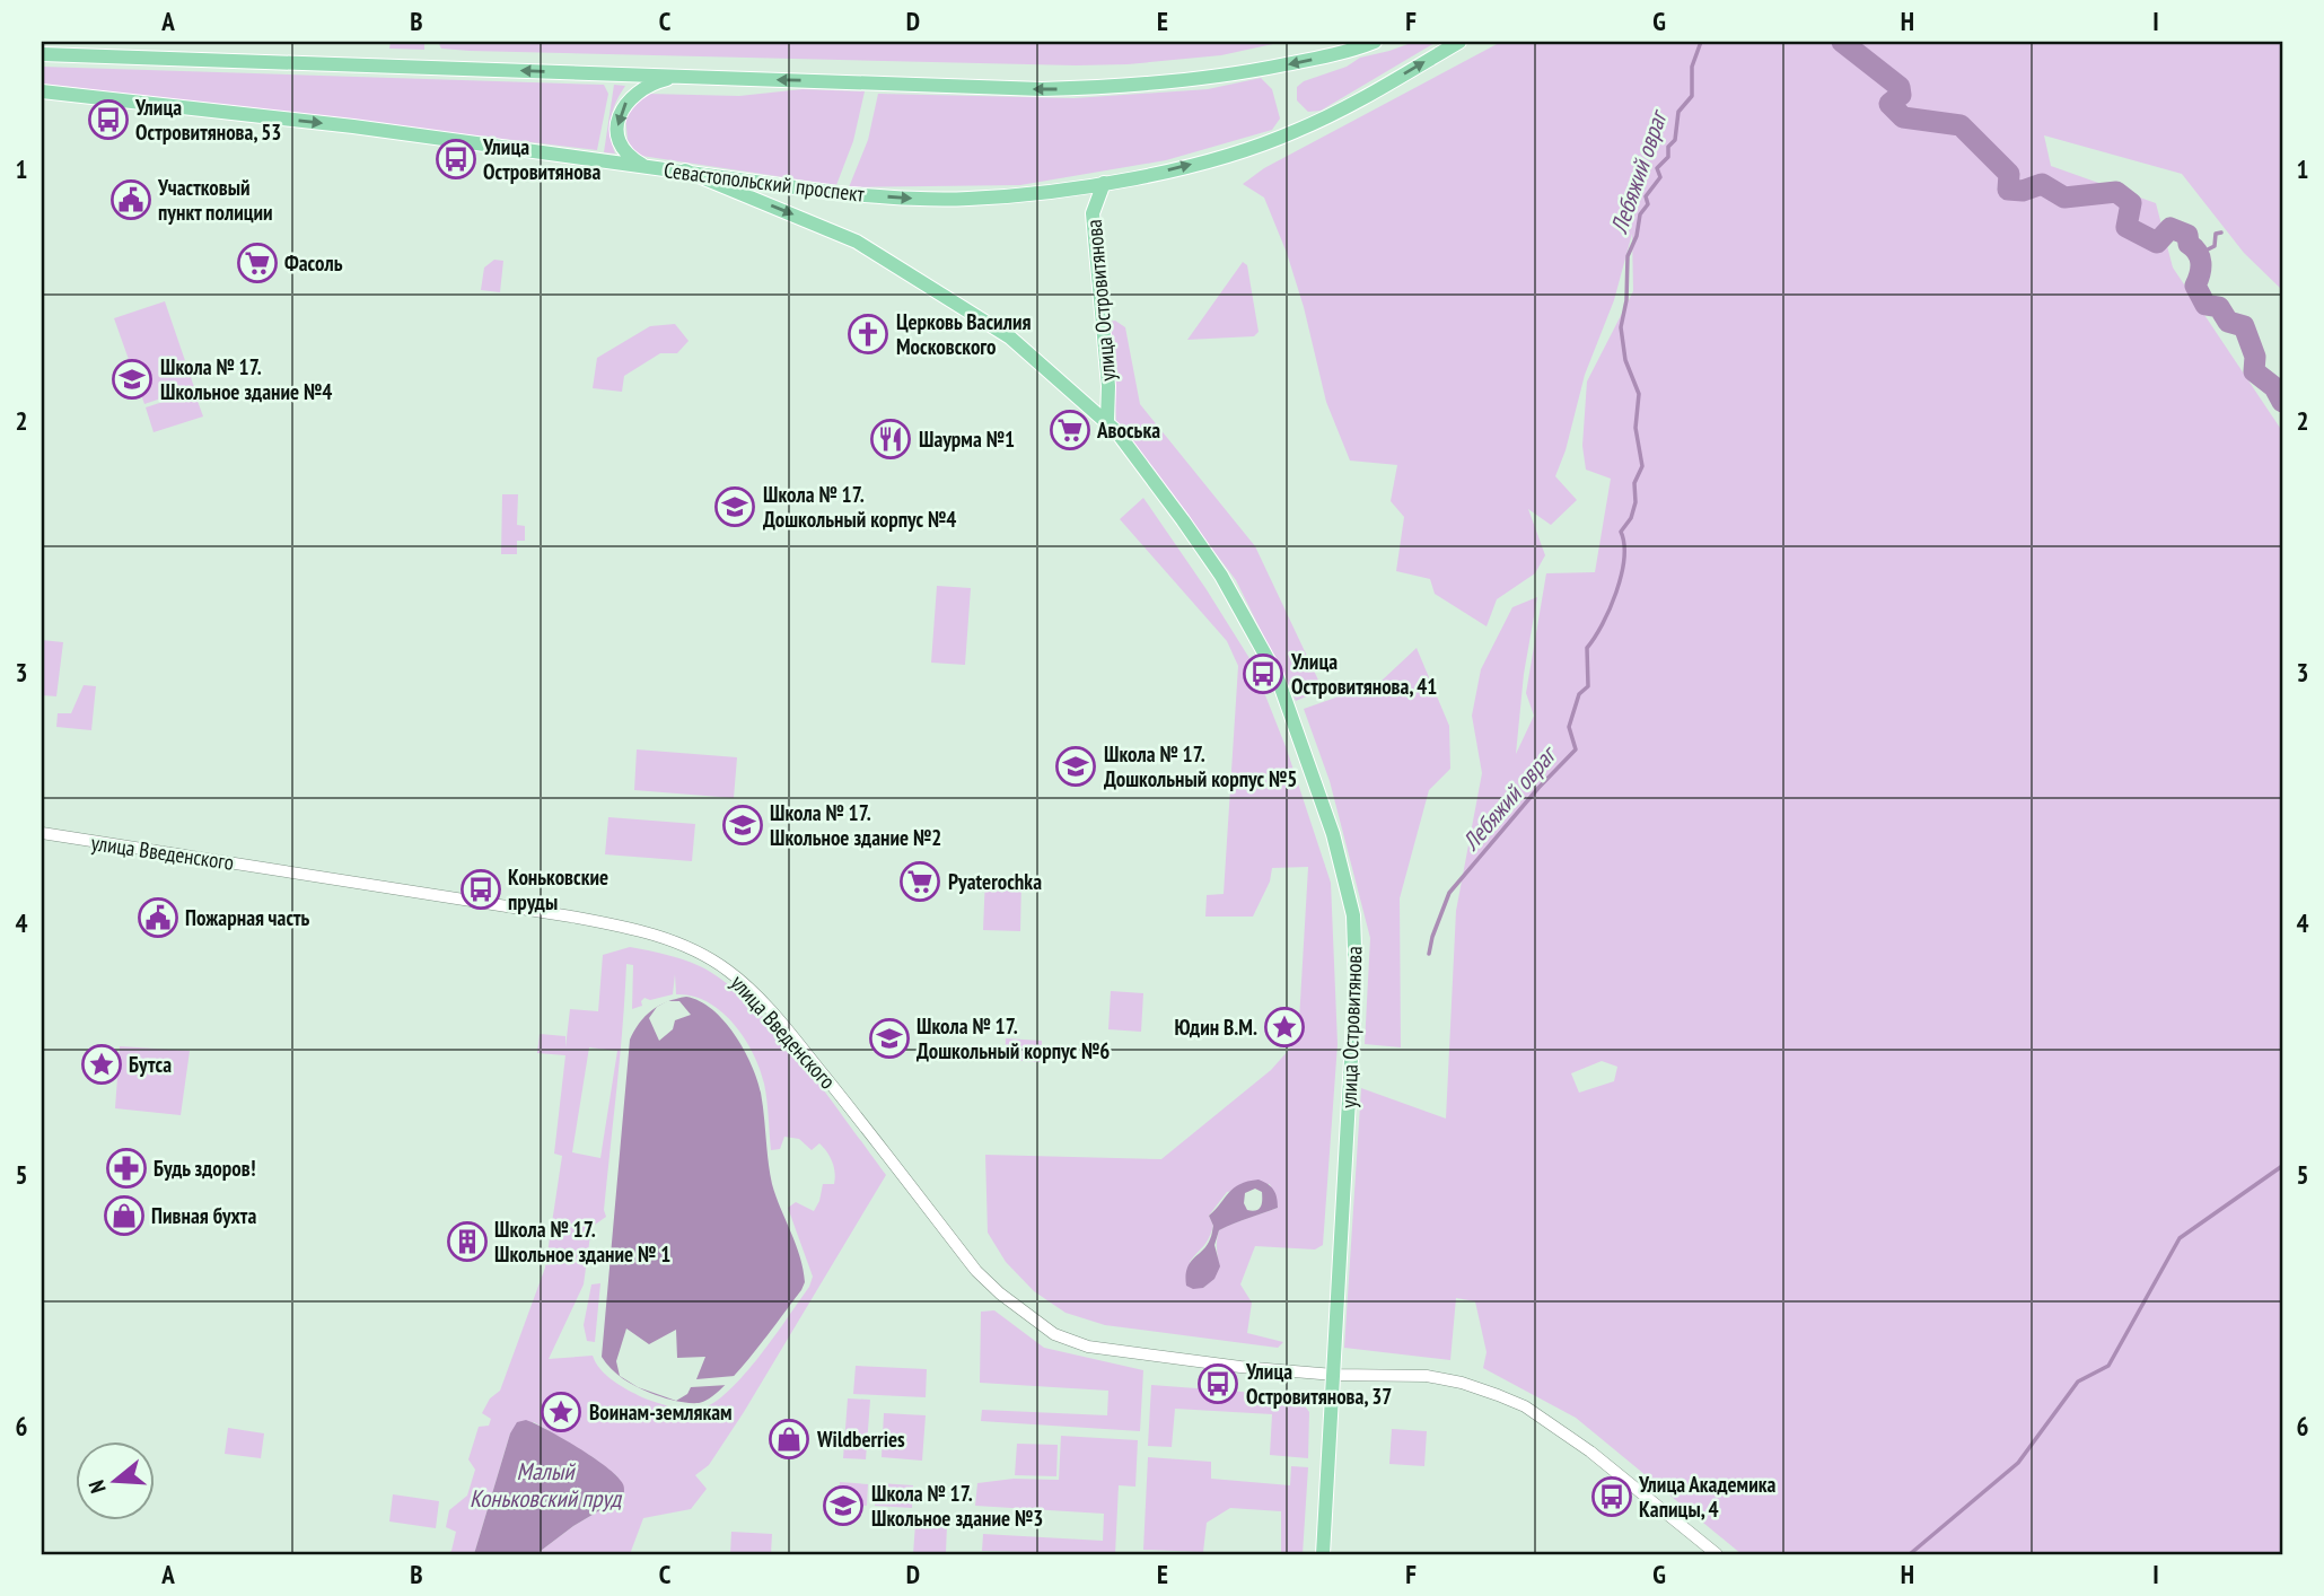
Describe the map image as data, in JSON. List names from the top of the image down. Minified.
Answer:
{"streets":{"main road":["Севастопольский проспект","улица Островитянова"],"street":["улица Введенского"]},"crossings":[["Севастопольский проспект","улица Островитянова"],["улица Островитянова","улица Введенского"]],"water":["Лебяжий овраг","Малый Коньковский пруд"],"places":{"bus stop":["Улица Островитянова, 53","Улица Островитянова","Улица Островитянова, 41","Коньковские пруды","Улица Островитянова, 37","Улица Академика Капицы, 4"],"public building":["Участковый пункт полиции","Пожарная часть"],"supermarket":["Фасоль","Авоська","Pyaterochka"],"church":["Церковь Василия Московского"],"school or university":["Школа № 17. Школьное здание №4","Школа № 17. Дошкольный корпус №4","Школа № 17. Дошкольный корпус №5","Школа № 17. Школьное здание №2","Школа № 17. Дошкольный корпус №6","Школа № 17. Школьное здание №3"],"restaurant":["Шаурма №1"],"place":["Юдин В.М.","Бутса","Воинам-землякам"],"pharmacy":["Будь здоров!"],"shop":["Пивная бухта","Wildberries"],"building":["Школа № 17. Школьное здание № 1"]},"north":"left","grid":{"columns":["A","B","C","D","E","F","G","H","I"],"rows":["1","2","3","4","5","6"]}}
